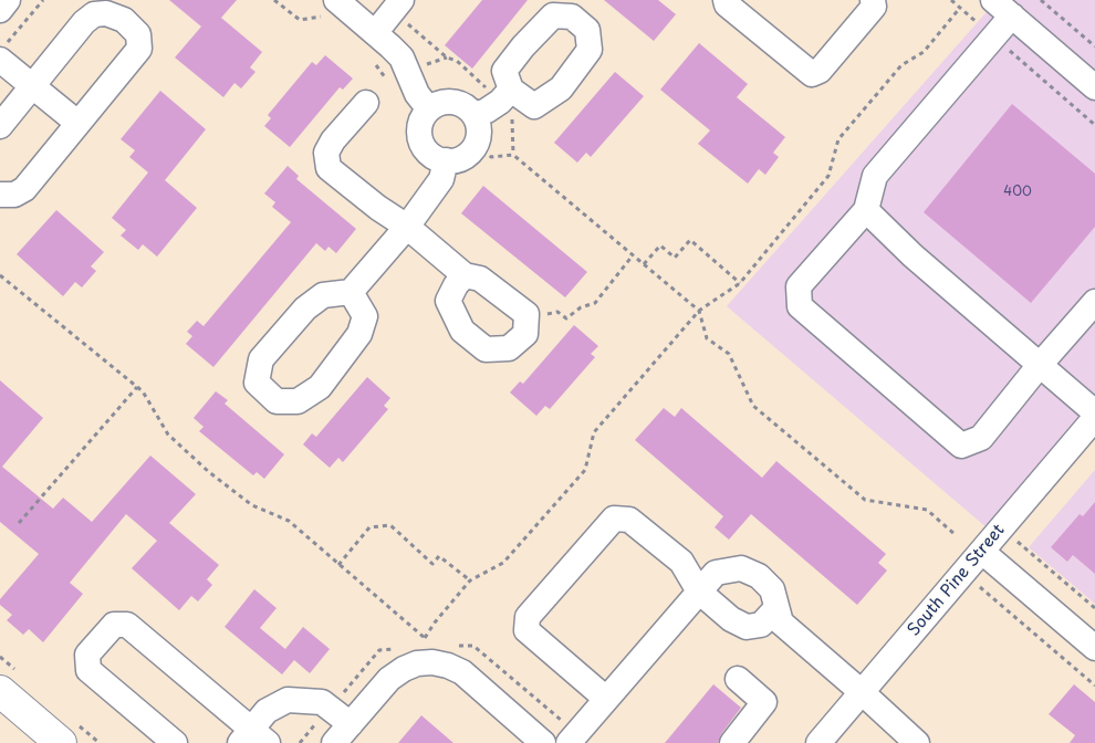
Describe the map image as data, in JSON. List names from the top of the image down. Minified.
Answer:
{"streets":{"street":["South Pine Street"]},"house_numbers":["400"]}
